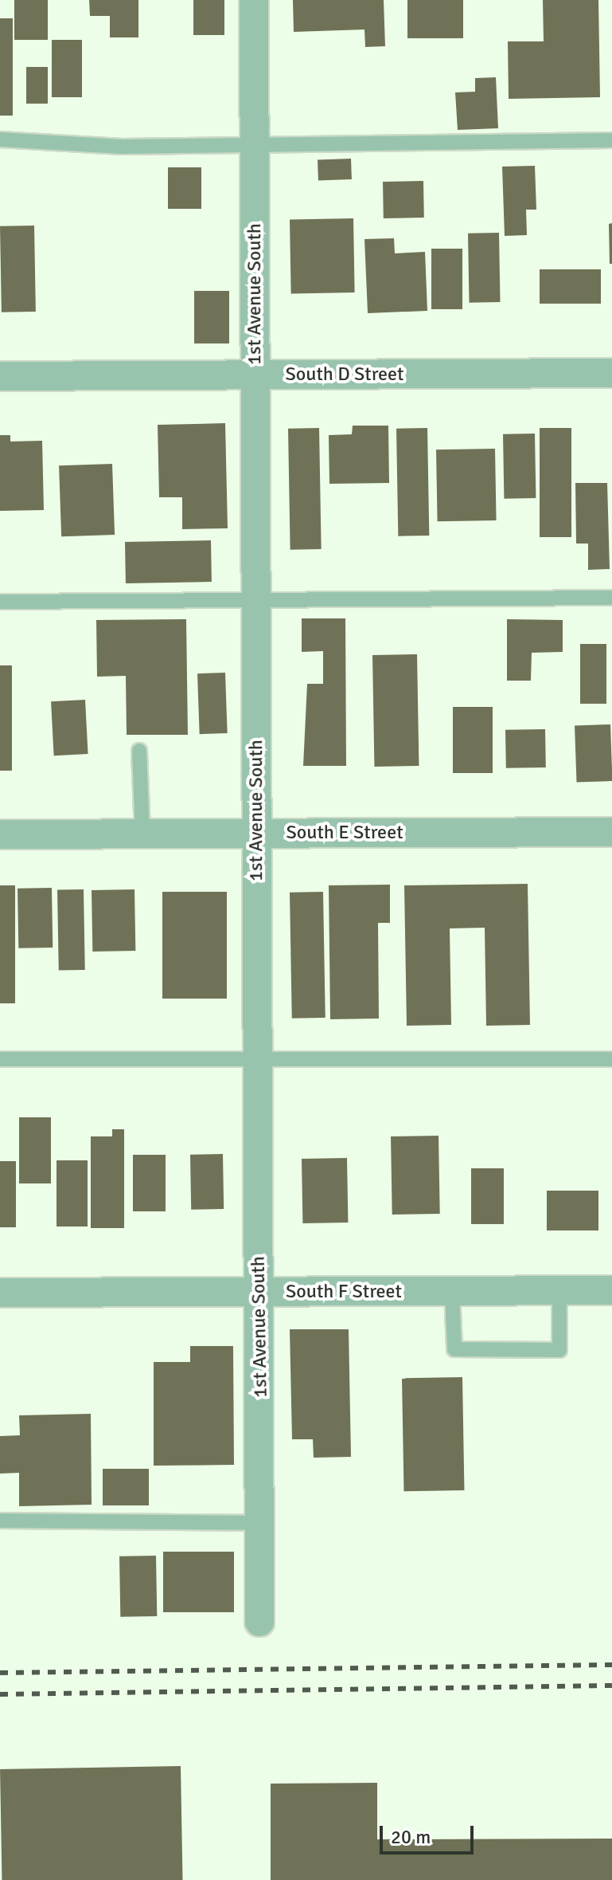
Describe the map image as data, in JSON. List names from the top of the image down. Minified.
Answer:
{"streets":{"street":["1st Avenue South","South D Street","South E Street","South F Street"]},"crossings":[["1st Avenue South","South D Street"],["1st Avenue South","South E Street"],["1st Avenue South","South F Street"]],"scale_bar":"20 m"}
